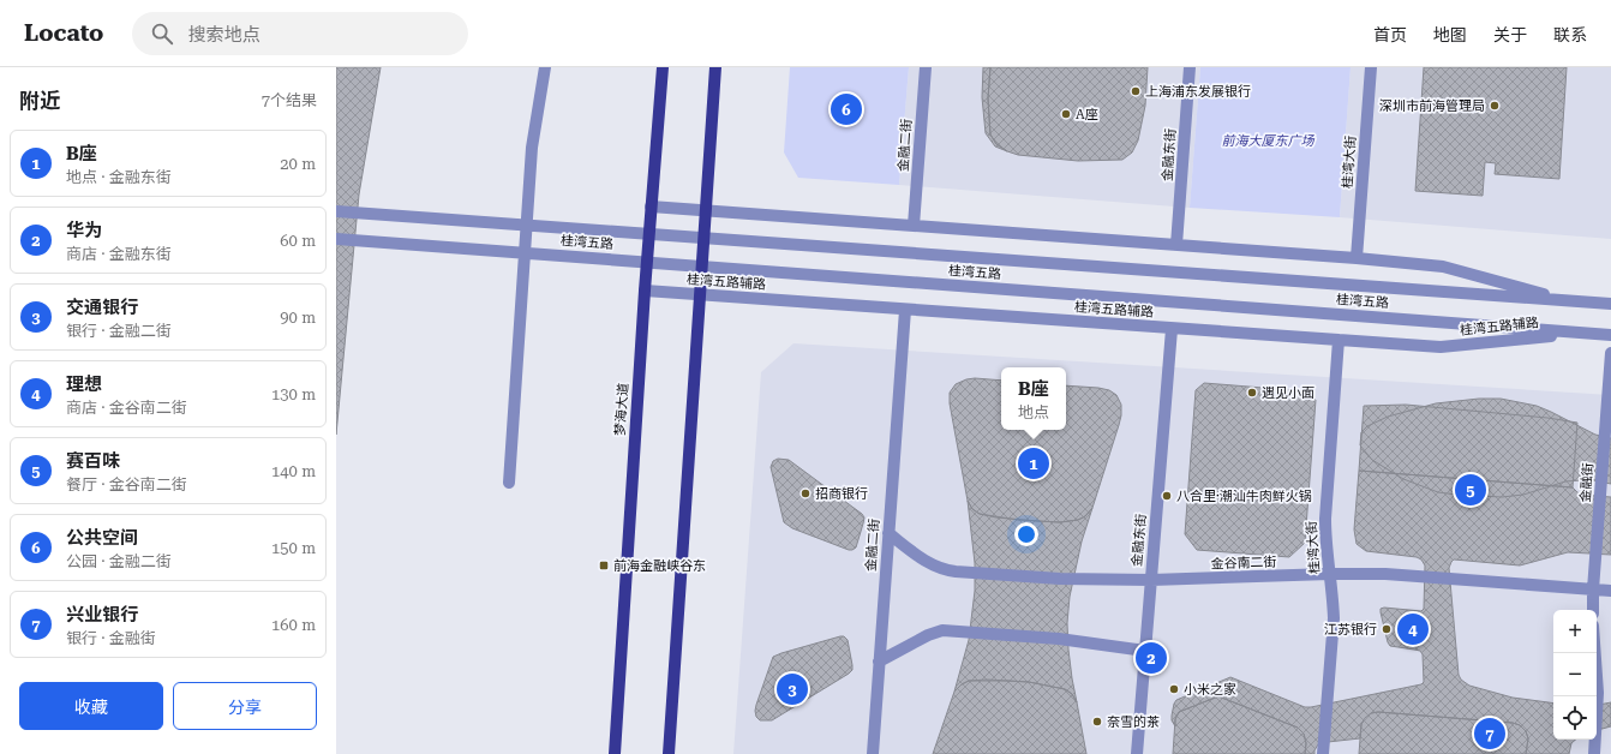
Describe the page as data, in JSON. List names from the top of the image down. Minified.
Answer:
{"streets":{"main road":["梦海大道"],"street":["金融二街","金融东街","桂湾大街","桂湾五路","桂湾五路辅路","金融街","金谷南二街"]},"crossings":[["金融二街","桂湾五路辅路"],["金融二街","金谷南二街"],["金融东街","桂湾五路辅路"],["金融东街","金谷南二街"],["桂湾大街","桂湾五路辅路"],["桂湾大街","金谷南二街"],["桂湾五路","桂湾五路辅路"],["桂湾五路辅路","梦海大道"],["金融街","金谷南二街"]],"parks":["前海大厦东广场"],"places":{"other":["上海浦东发展银行","深圳市前海管理局","A座","遇见小面","招商银行","八合里·潮汕牛肉鲜火锅","江苏银行","小米之家","奈雪的茶"],"transit":["前海金融峡谷东"]},"page":{"header":"Locato","search":"搜索地点","nav":["首页","地图","关于","联系"],"heading":["附近","7个结果"],"pins":["6","1","5","4","2","3","7"],"list":[{"mark":"1","name":"B座","note":"地点 · 金融东街","value":"20 m"},{"mark":"2","name":"华为","note":"商店 · 金融东街","value":"60 m"},{"mark":"3","name":"交通银行","note":"银行 · 金融二街","value":"90 m"},{"mark":"4","name":"理想","note":"商店 · 金谷南二街","value":"130 m"},{"mark":"5","name":"赛百味","note":"餐厅 · 金谷南二街","value":"140 m"},{"mark":"6","name":"公共空间","note":"公园 · 金融二街","value":"150 m"},{"mark":"7","name":"兴业银行","note":"银行 · 金融街","value":"160 m"}],"popup":["B座","地点"],"map_buttons":["+","−"],"buttons":["收藏","分享"]}}
